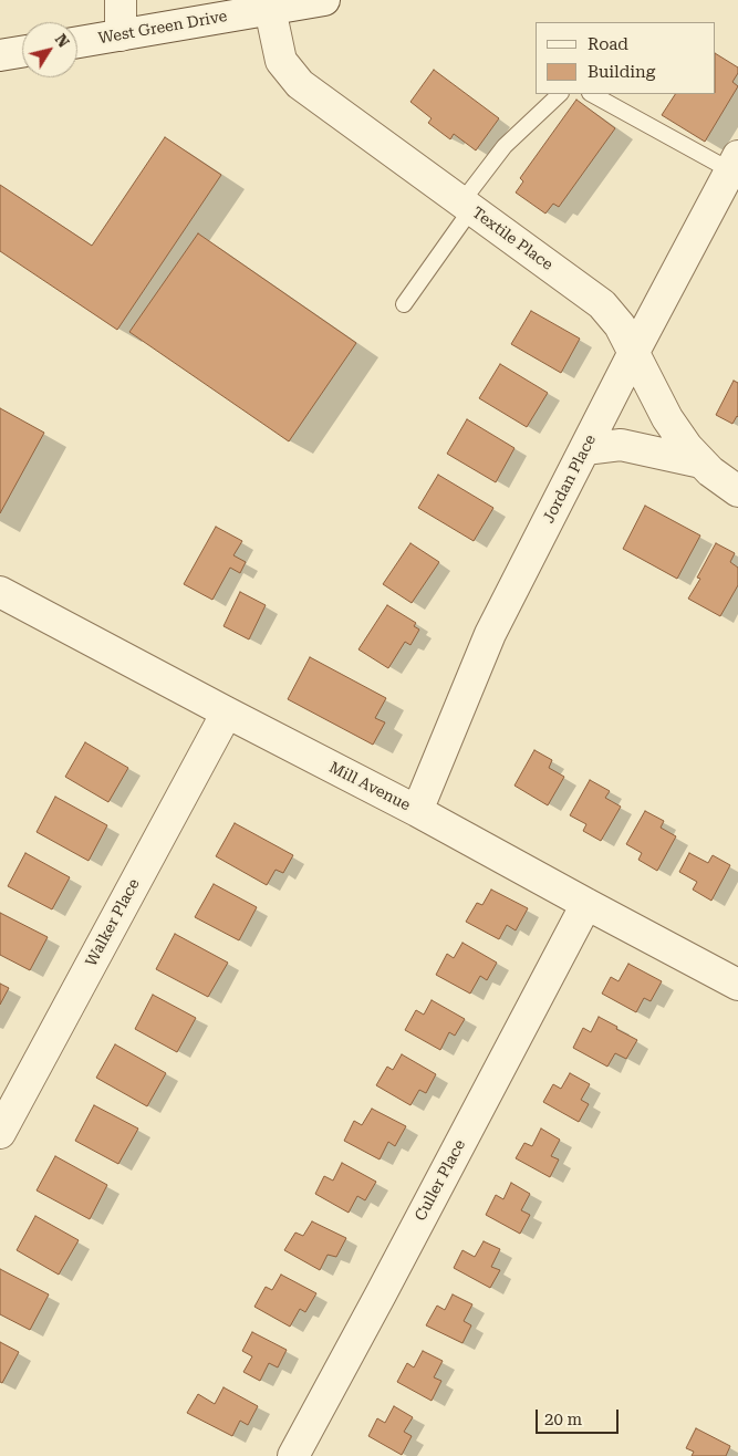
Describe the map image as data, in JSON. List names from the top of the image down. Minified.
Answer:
{"streets":{"street":["West Green Drive","Textile Place","Jordan Place","Mill Avenue","Walker Place","Culler Place"]},"crossings":[["West Green Drive","Textile Place"],["Textile Place","Jordan Place"],["Jordan Place","Mill Avenue"],["Mill Avenue","Walker Place"],["Mill Avenue","Culler Place"]],"legend":["Road","Building"],"scale_bar":"20 m","north":"top right"}
